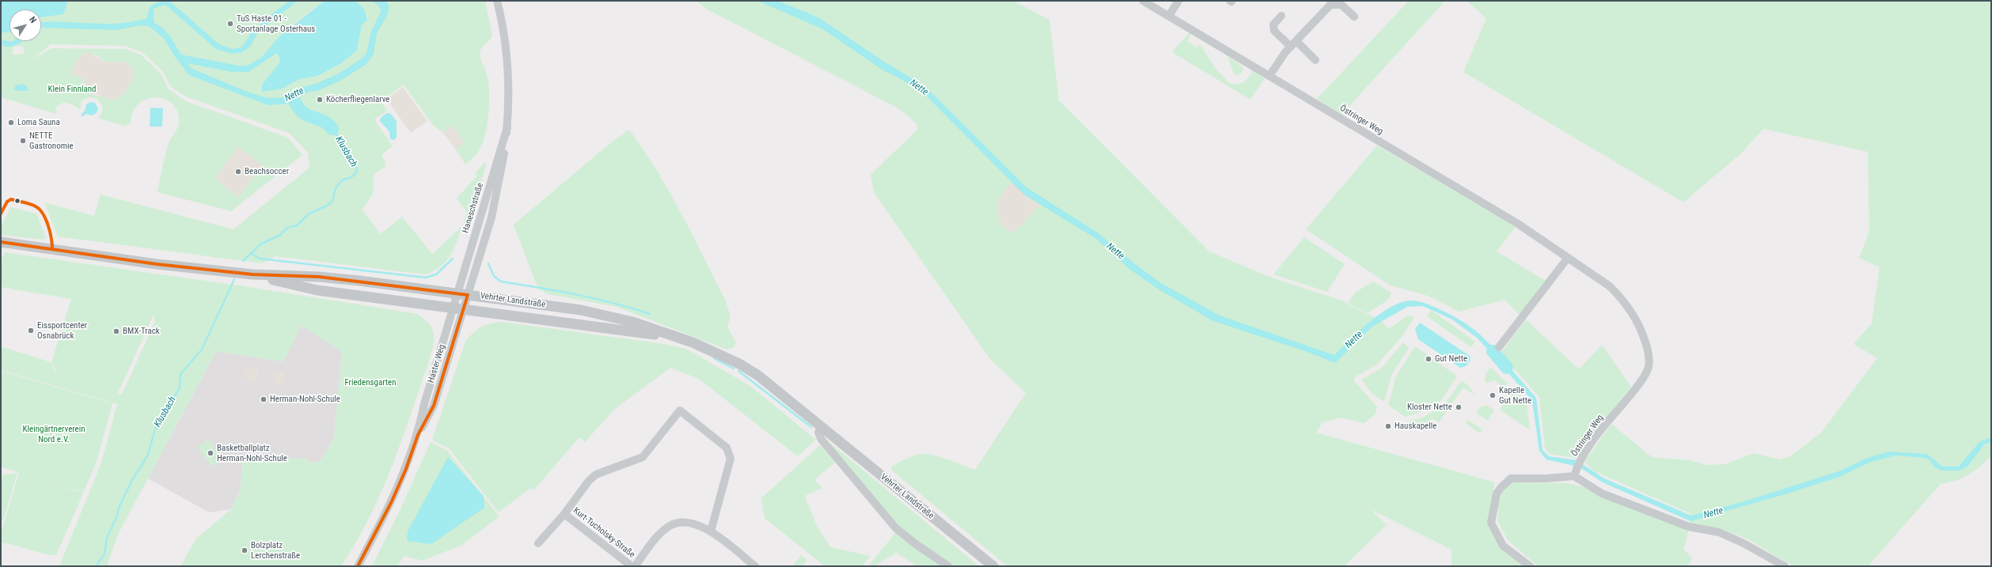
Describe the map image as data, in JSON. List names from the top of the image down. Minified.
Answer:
{"streets":{"main road":["Vehrter Landstraße"],"street":["Östringer Weg","Haneschstraße","Haster Weg","Kurt-Tucholsky-Straße"]},"crossings":[["Haneschstraße","Vehrter Landstraße"],["Haneschstraße","Haster Weg"],["Vehrter Landstraße","Haster Weg"]],"water":["Nette","Klusbach"],"parks":["Klein Finnland","Friedensgarten","Kleingärtnerverein Nord e.V."],"places":["TuS Haste 01 - Sportanlage Osterhaus","Köcherfliegenlarve","Loma Sauna","NETTE Gastronomie","Beachsoccer","Eissportcenter Osnabrück","BMX-Track","Gut Nette","Kapelle Gut Nette","Herman-Nohl-Schule","Kloster Nette","Hauskapelle","Basketballplatz Herman-Nohl-Schule","Bolzplatz Lerchenstraße"],"north":"top right"}
